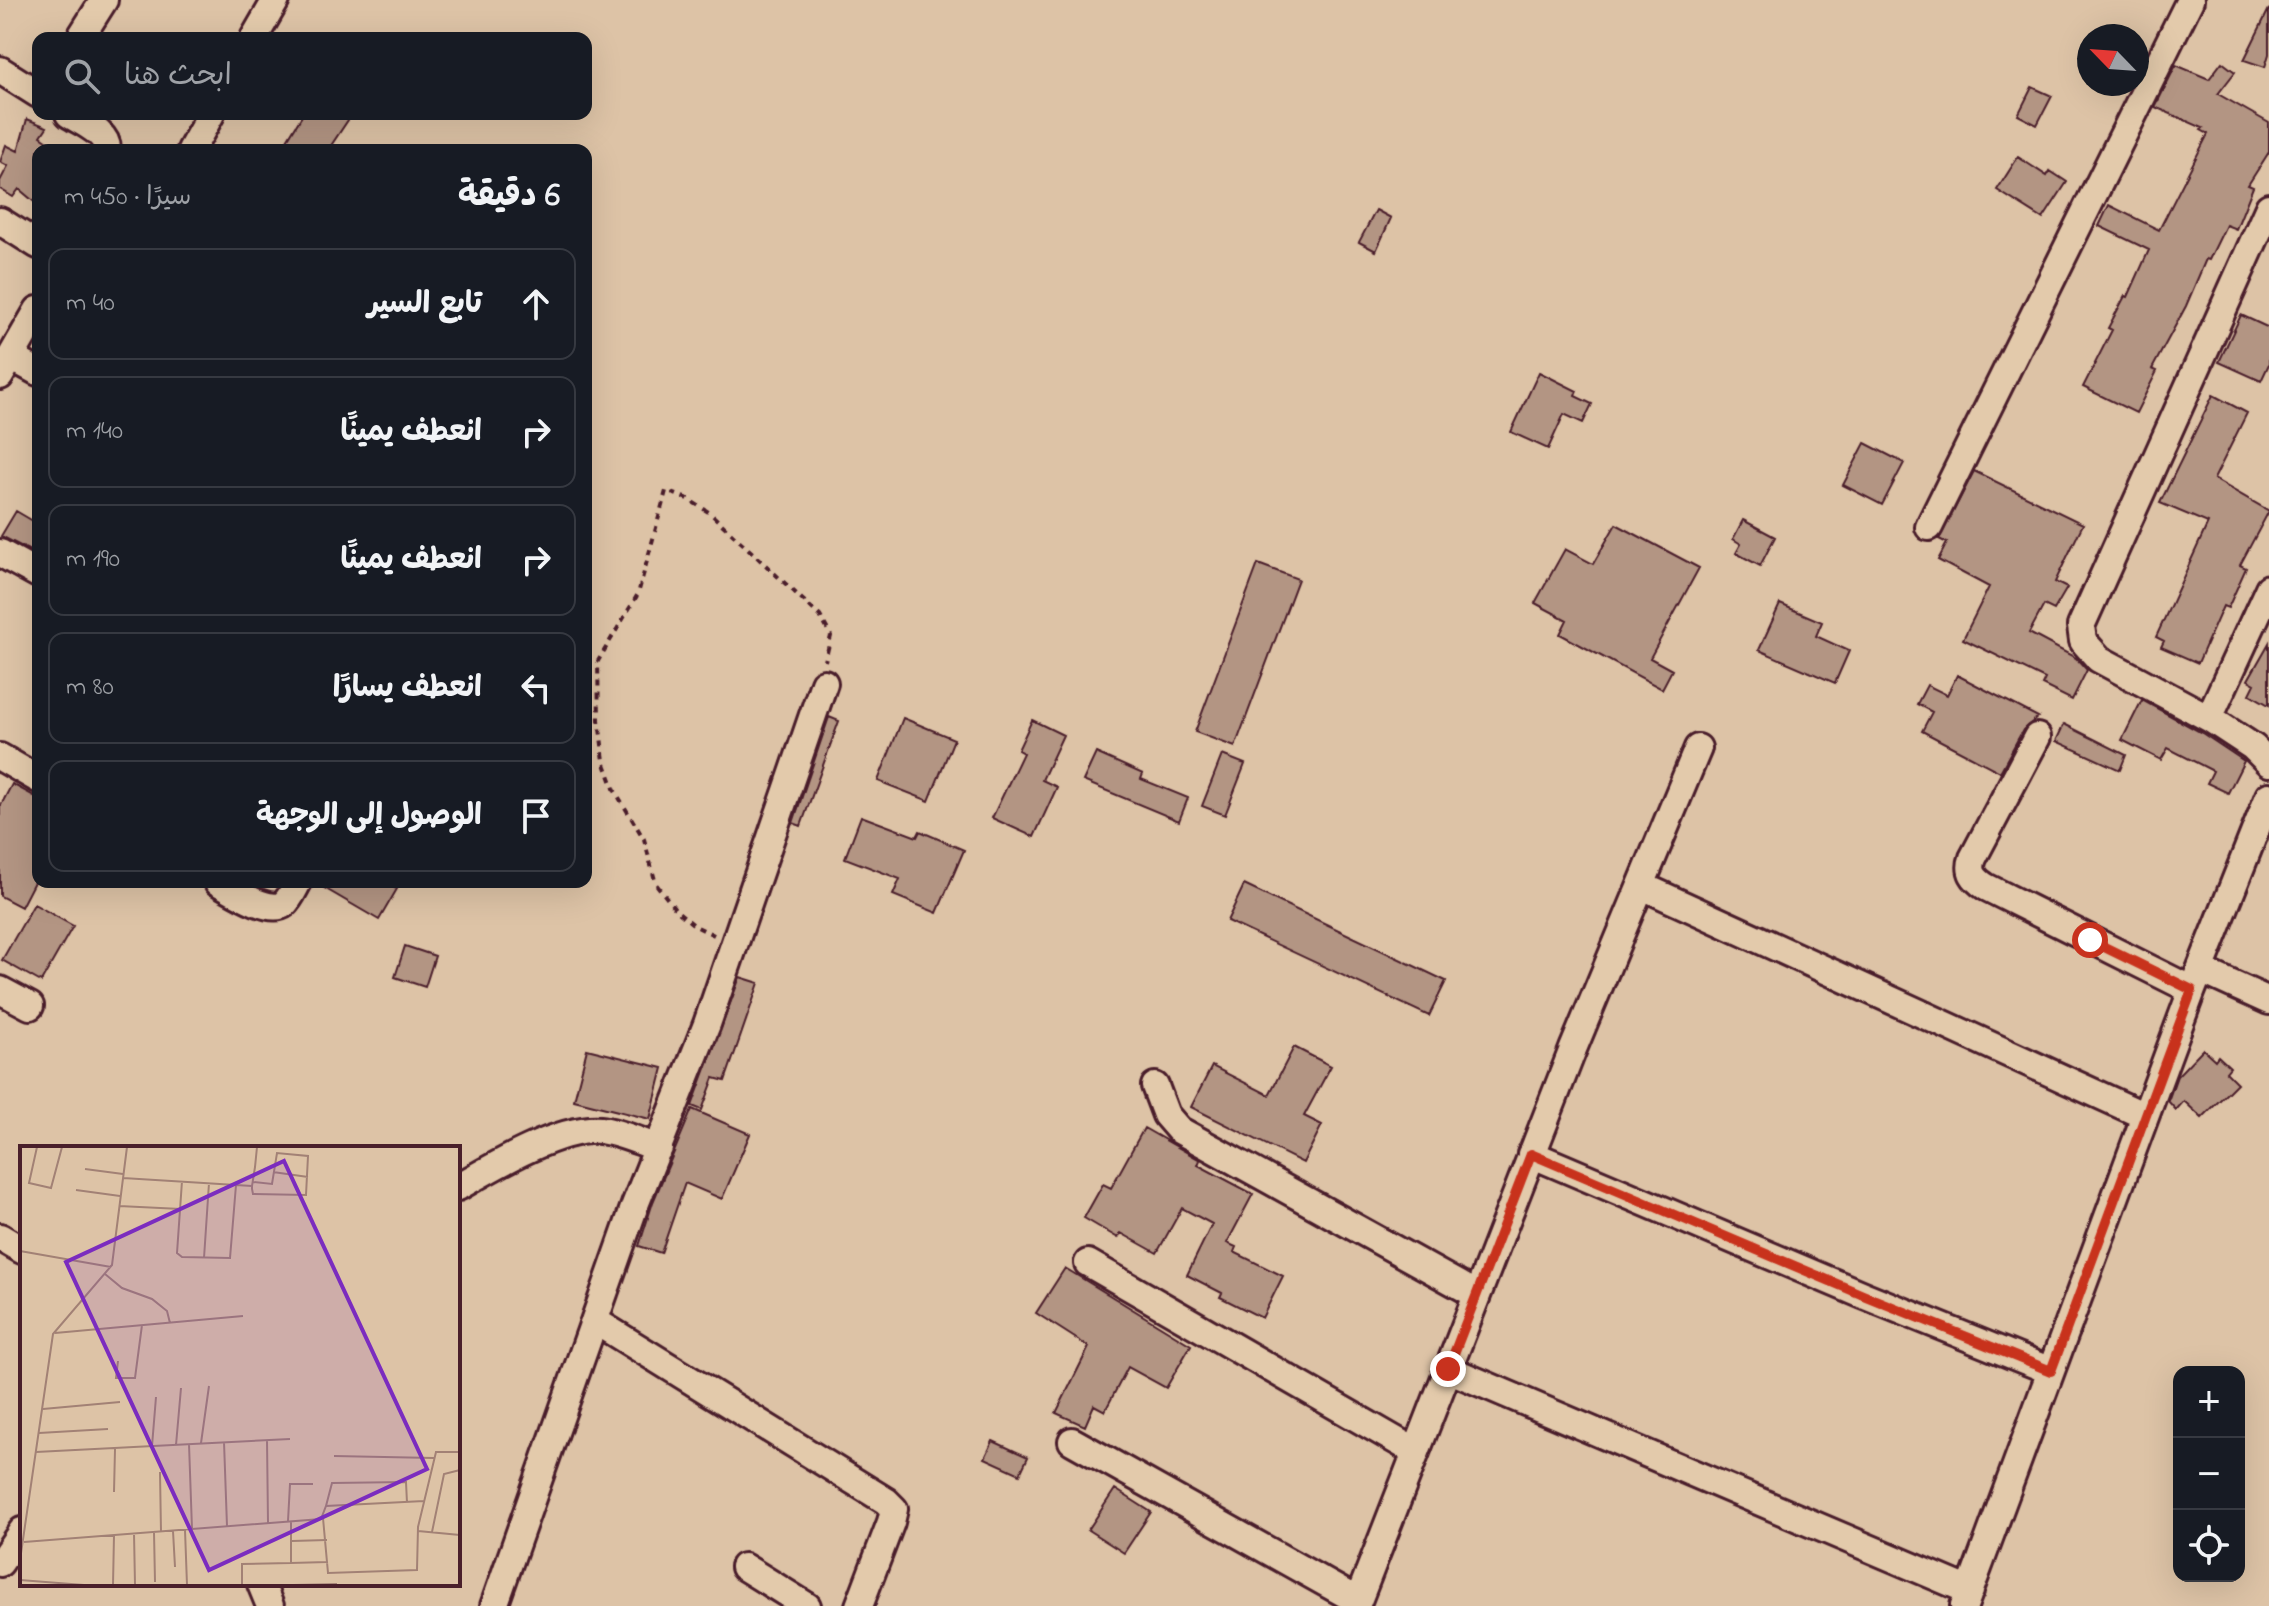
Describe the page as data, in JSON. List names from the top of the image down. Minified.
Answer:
{"north":"top left","page":{"search":"ابحث هنا","heading":["6 دقيقة","سيرًا · 450 m"],"list":[["تابع السير","40 m"],["انعطف يمينًا","140 m"],["انعطف يمينًا","190 m"],["انعطف يسارًا","80 m"],"الوصول إلى الوجهة"],"map_buttons":["+","−"]}}
